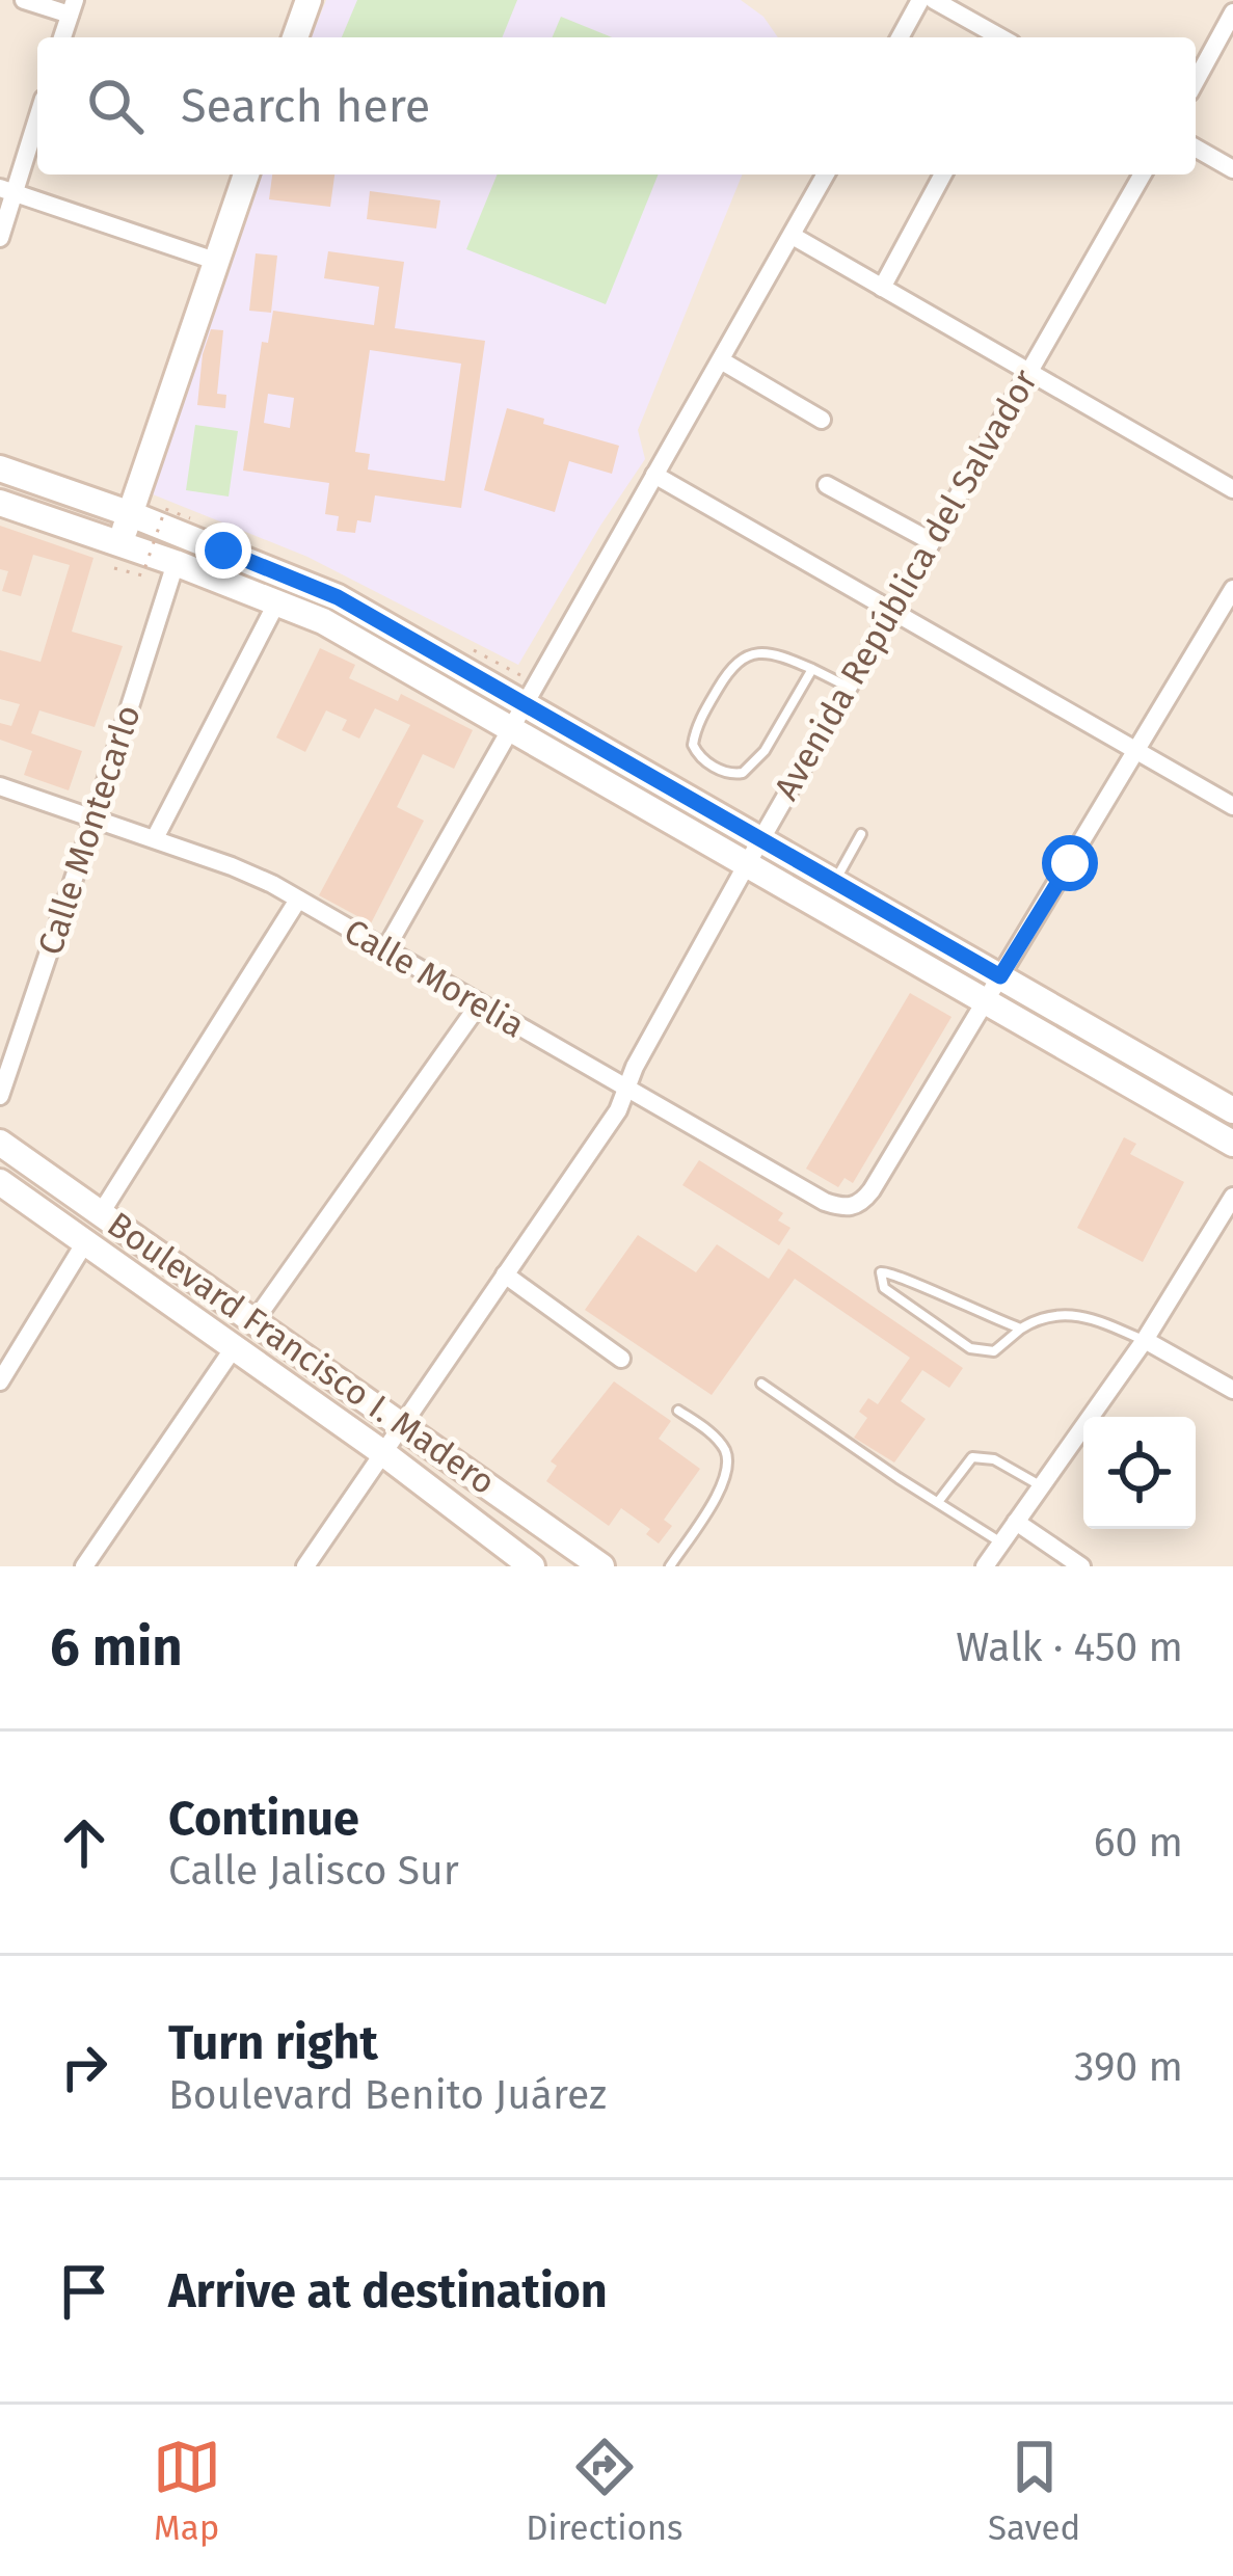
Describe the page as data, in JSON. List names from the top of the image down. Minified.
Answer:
{"streets":{"main road":["Boulevard Francisco I. Madero"],"street":["Avenida República del Salvador","Calle Montecarlo","Calle Morelia"]},"crossings":[["Avenida República del Salvador","Calle Morelia"],["Avenida República del Salvador","Boulevard Francisco I. Madero"],["Calle Montecarlo","Calle Morelia"]],"page":{"search":"Search here","heading":["6 min","Walk · 450 m"],"list":[["Continue","Calle Jalisco Sur","60 m"],["Turn right","Boulevard Benito Juárez","390 m"],"Arrive at destination"],"nav":["Map","Directions","Saved"]}}
